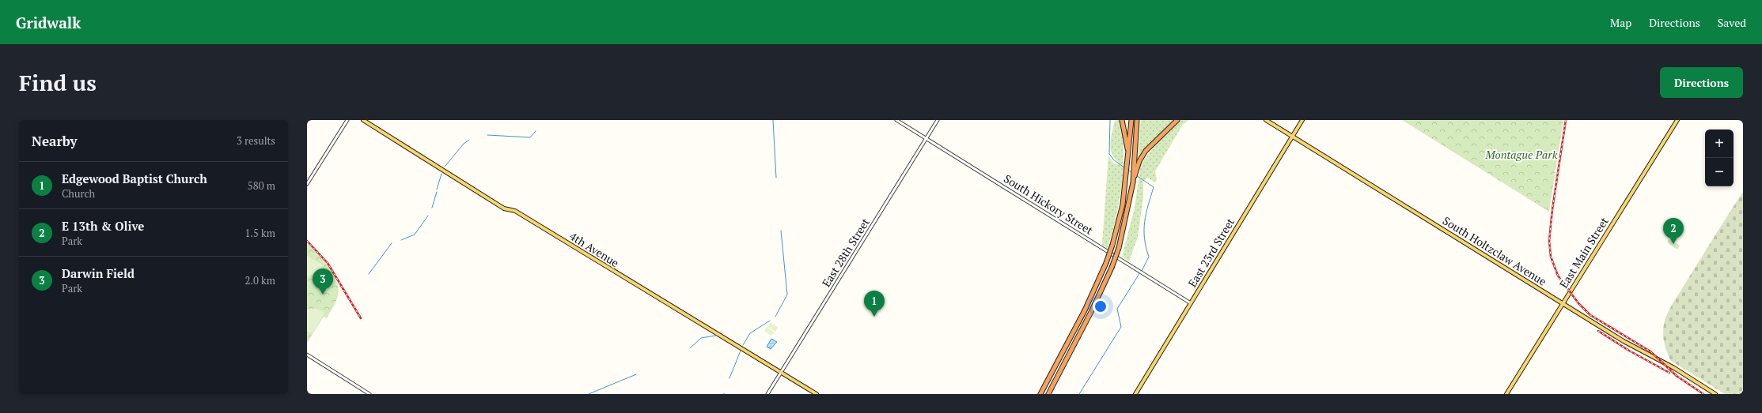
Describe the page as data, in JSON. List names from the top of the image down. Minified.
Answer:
{"streets":{"main road":["4th Avenue","South Holtzclaw Avenue","East 23rd Street","East Main Street"],"street":["South Hickory Street","East 28th Street"]},"crossings":[["South Hickory Street","East 28th Street"],["South Hickory Street","East 23rd Street"],["4th Avenue","East 28th Street"],["South Holtzclaw Avenue","East 23rd Street"],["South Holtzclaw Avenue","East Main Street"]],"parks":["Montague Park"],"page":{"header":"Gridwalk","nav":["Map","Directions","Saved"],"buttons":"Directions","title":"Find us","heading":["Nearby","3 results"],"map_buttons":["+","−"],"list":[{"mark":"1","name":"Edgewood Baptist Church","note":"Church","value":"580 m"},{"mark":"2","name":"E 13th & Olive","note":"Park","value":"1.5 km"},{"mark":"3","name":"Darwin Field","note":"Park","value":"2.0 km"}],"pins":["2","3","1"]}}
